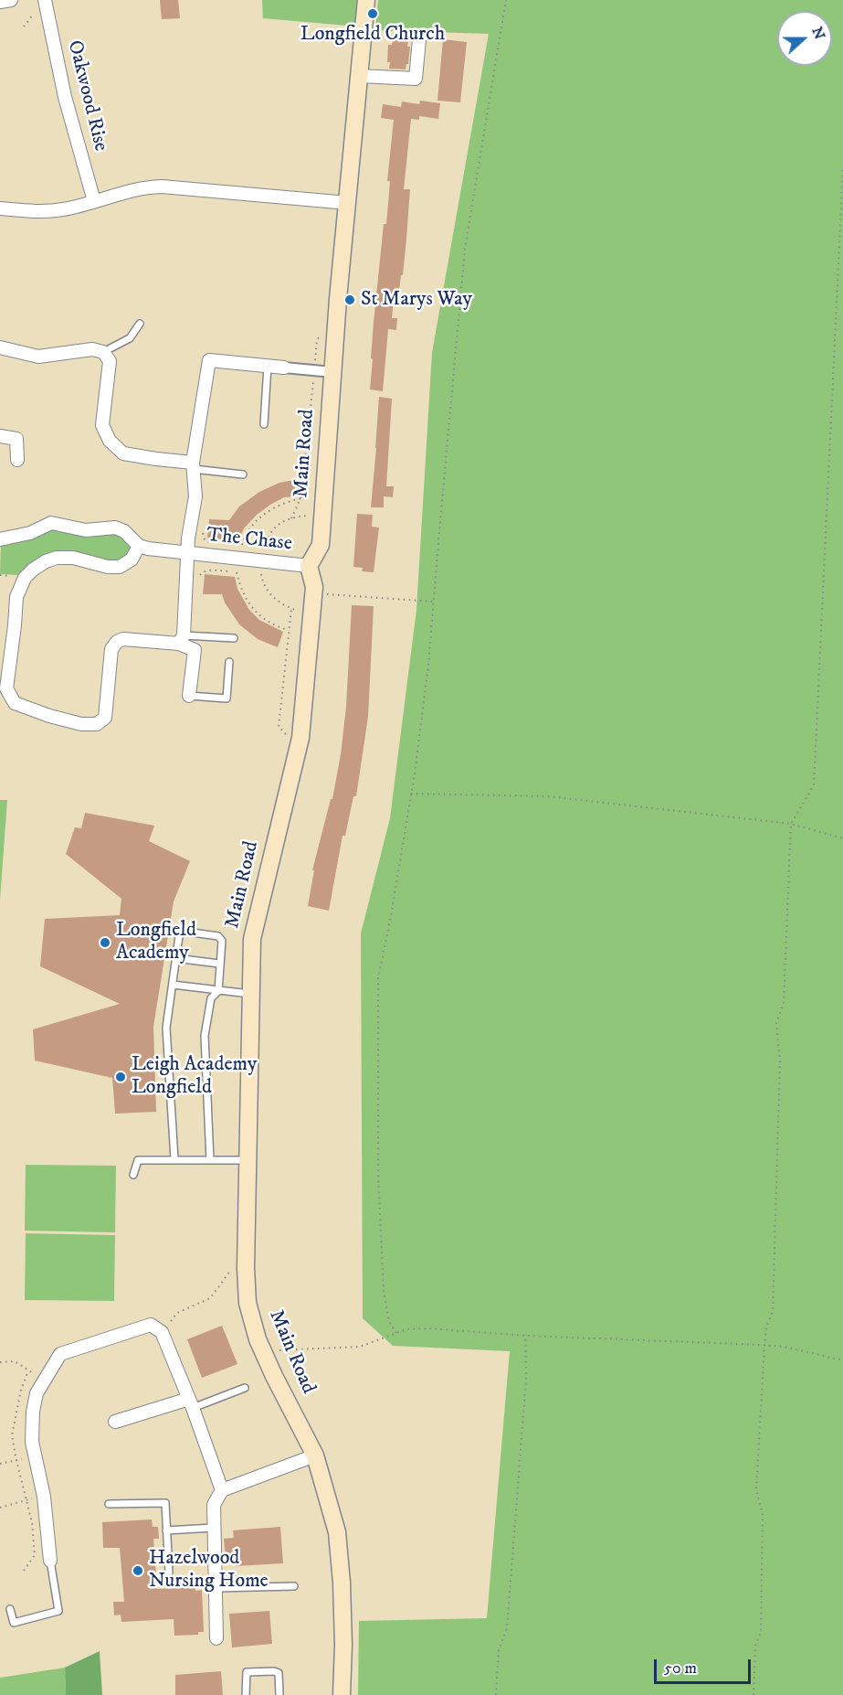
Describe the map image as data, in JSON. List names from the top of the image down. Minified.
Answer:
{"streets":{"main road":["Main Road"],"street":["Oakwood Rise","The Chase"]},"crossings":[["Main Road","The Chase"]],"places":["Longfield Church","St Marys Way","Longfield Academy","Leigh Academy Longfield","Hazelwood Nursing Home"],"scale_bar":"50 m","north":"right"}
